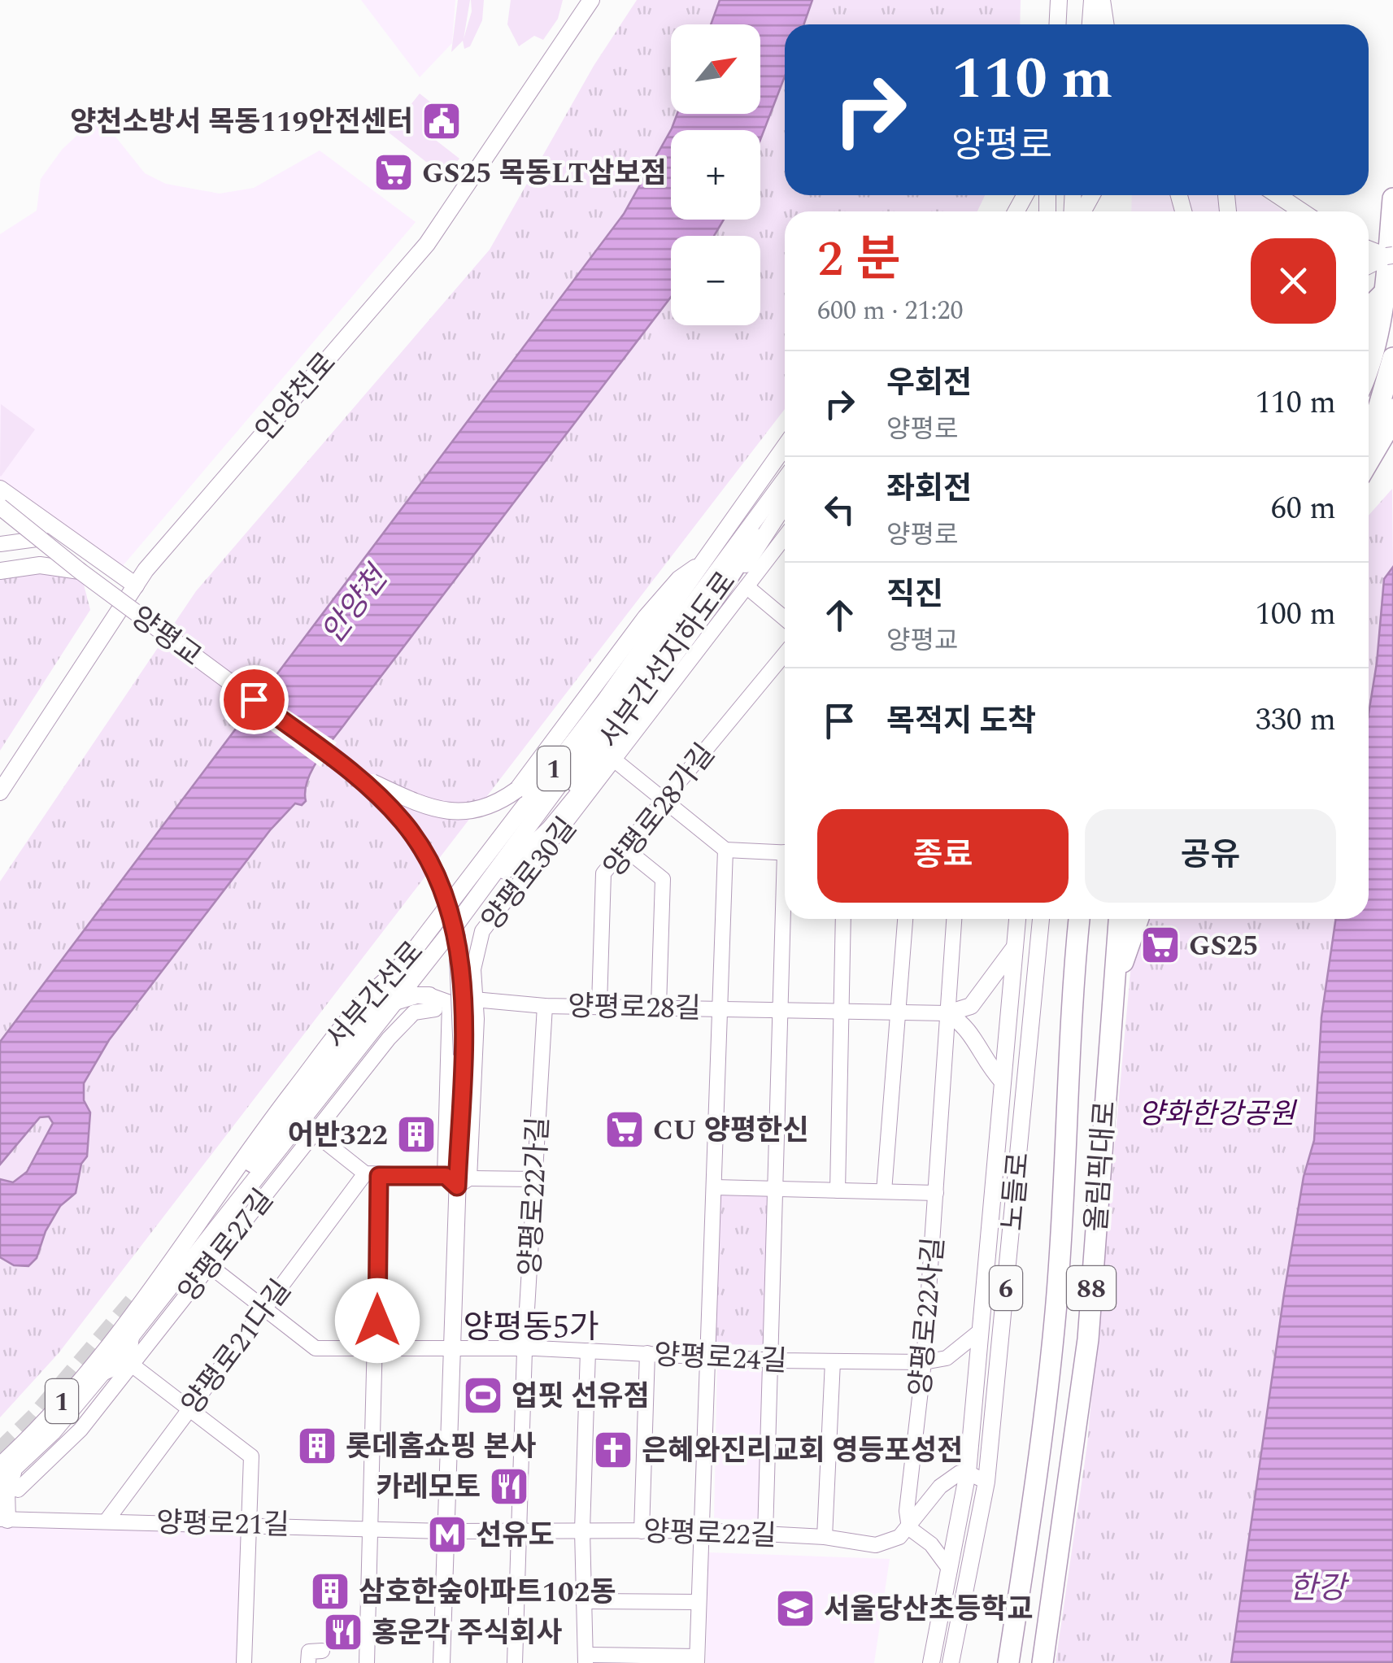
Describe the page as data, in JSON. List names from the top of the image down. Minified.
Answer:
{"streets":{"highway":["서부간선지하도로","올림픽대로","88"],"main road":["안양천로","양평교","1","서부간선로","노들로","6"],"street":["양평로28가길","양평로30길","양평로28길","양평로22가길","양평로27길","양평로22사길","양평로21다길","양평로24길","양평로21길","양평로22길"]},"crossings":[["양평교","양평로30길"],["양평교","양평로24길"],["양평교","양평로21길"],["양평교","양평로22길"],["서부간선지하도로","서부간선로"],["양평로28가길","양평로28길"],["양평로30길","양평로28길"],["양평로28길","양평로22가길"],["양평로28길","양평로27길"],["양평로28길","양평로22사길"],["노들로","양평로24길"],["양평로22가길","양평로24길"],["양평로22가길","양평로22길"],["양평로27길","양평로24길"],["양평로22사길","양평로24길"],["양평로22사길","양평로22길"],["양평로21다길","양평로24길"],["양평로21다길","양평로21길"],["양평로21길","양평로22길"]],"districts":["양평동5가"],"water":["안양천","한강"],"parks":["양화한강공원"],"places":{"public building":["양천소방서 목동119안전센터"],"supermarket":["GS25 목동LT삼보점","GS25","CU 양평한신"],"building":["어반322","롯데홈쇼핑 본사","삼호한숲아파트102동"],"sports":["업핏 선유점"],"church":["은혜와진리교회 영등포성전"],"restaurant":["카레모토","홍운각 주식회사"],"metro station":["선유도"],"school or university":["서울당산초등학교"]},"north":"top right","page":{"map_buttons":["+","−"],"turn":["110 m","양평로"],"heading":["2 분","600 m · 21:20"],"list":[{"name":"우회전","note":"양평로","value":"110 m"},{"name":"좌회전","note":"양평로","value":"60 m"},{"name":"직진","note":"양평교","value":"100 m"},{"name":"목적지 도착","value":"330 m"}],"buttons":["종료","공유"]}}
